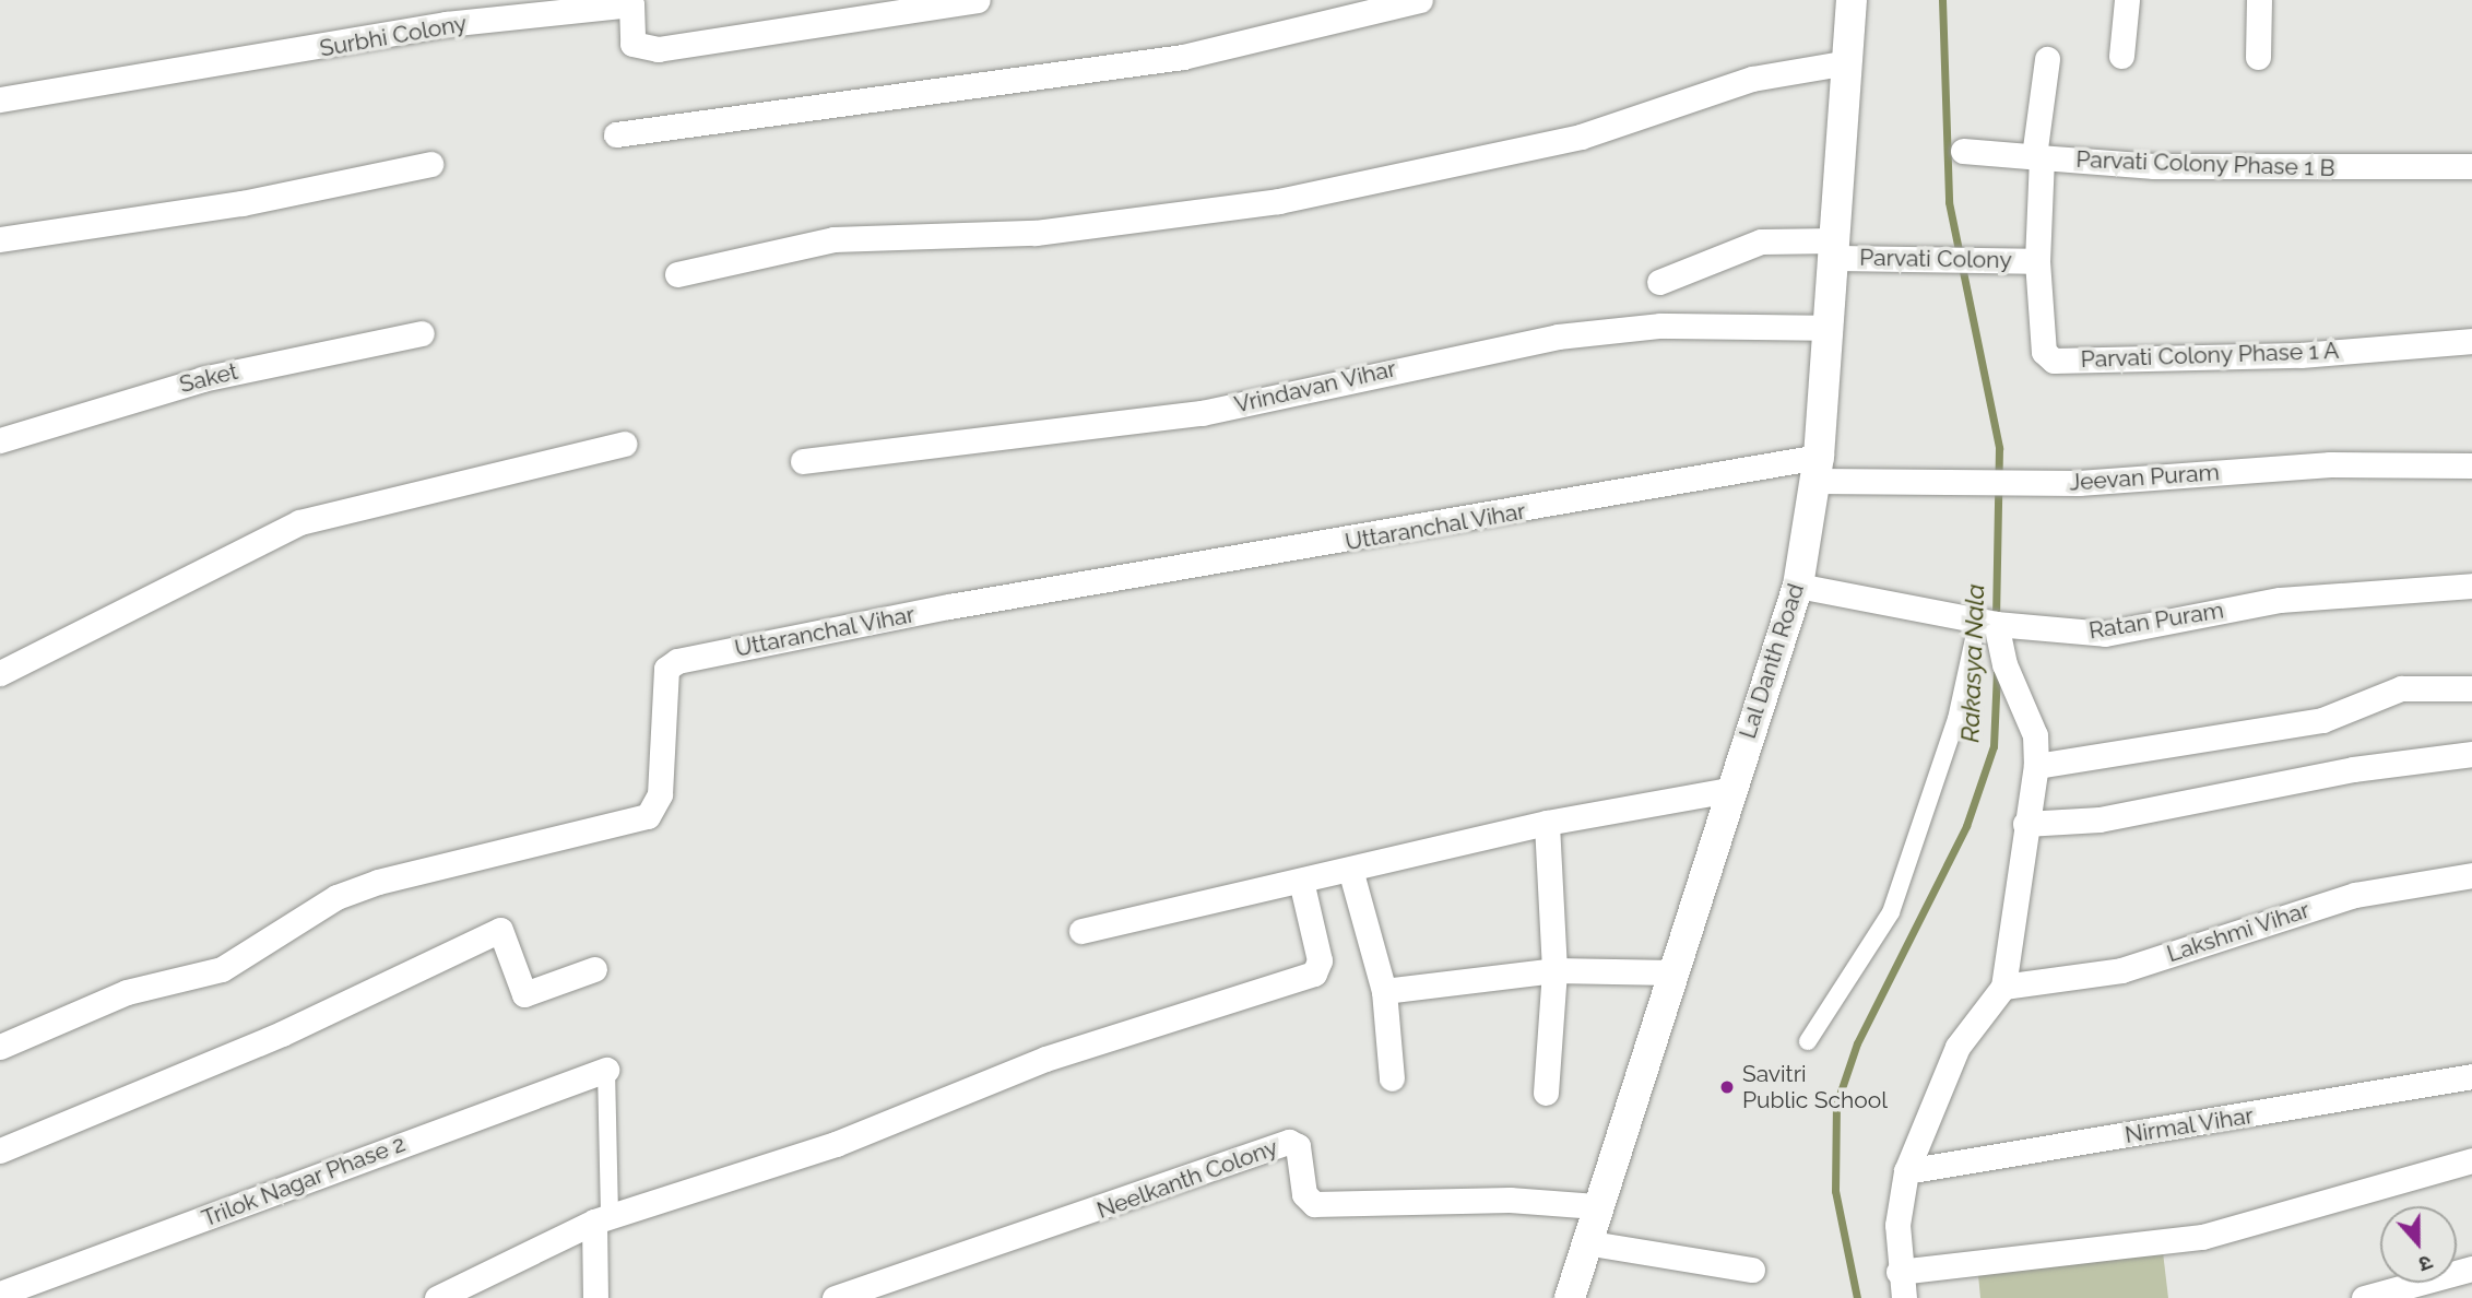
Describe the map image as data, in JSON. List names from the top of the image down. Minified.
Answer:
{"streets":{"street":["Surbhi Colony","Parvati Colony Phase 1 B","Parvati Colony","Parvati Colony Phase 1 A","Saket","Vrindavan Vihar","Jeevan Puram","Uttaranchal Vihar","Ratan Puram","Lal Danth Road","Lakshmi Vihar","Nirmal Vihar","Neelkanth Colony","Trilok Nagar Phase 2"]},"crossings":[["Parvati Colony Phase 1 B","Parvati Colony"],["Parvati Colony Phase 1 B","Parvati Colony Phase 1 A"],["Parvati Colony","Parvati Colony Phase 1 A"],["Parvati Colony","Lal Danth Road"],["Vrindavan Vihar","Lal Danth Road"],["Jeevan Puram","Uttaranchal Vihar"],["Jeevan Puram","Lal Danth Road"],["Uttaranchal Vihar","Lal Danth Road"],["Ratan Puram","Lal Danth Road"],["Lal Danth Road","Neelkanth Colony"]],"water":["Rakasya Nala"],"places":["Savitri Public School"],"north":"bottom"}
